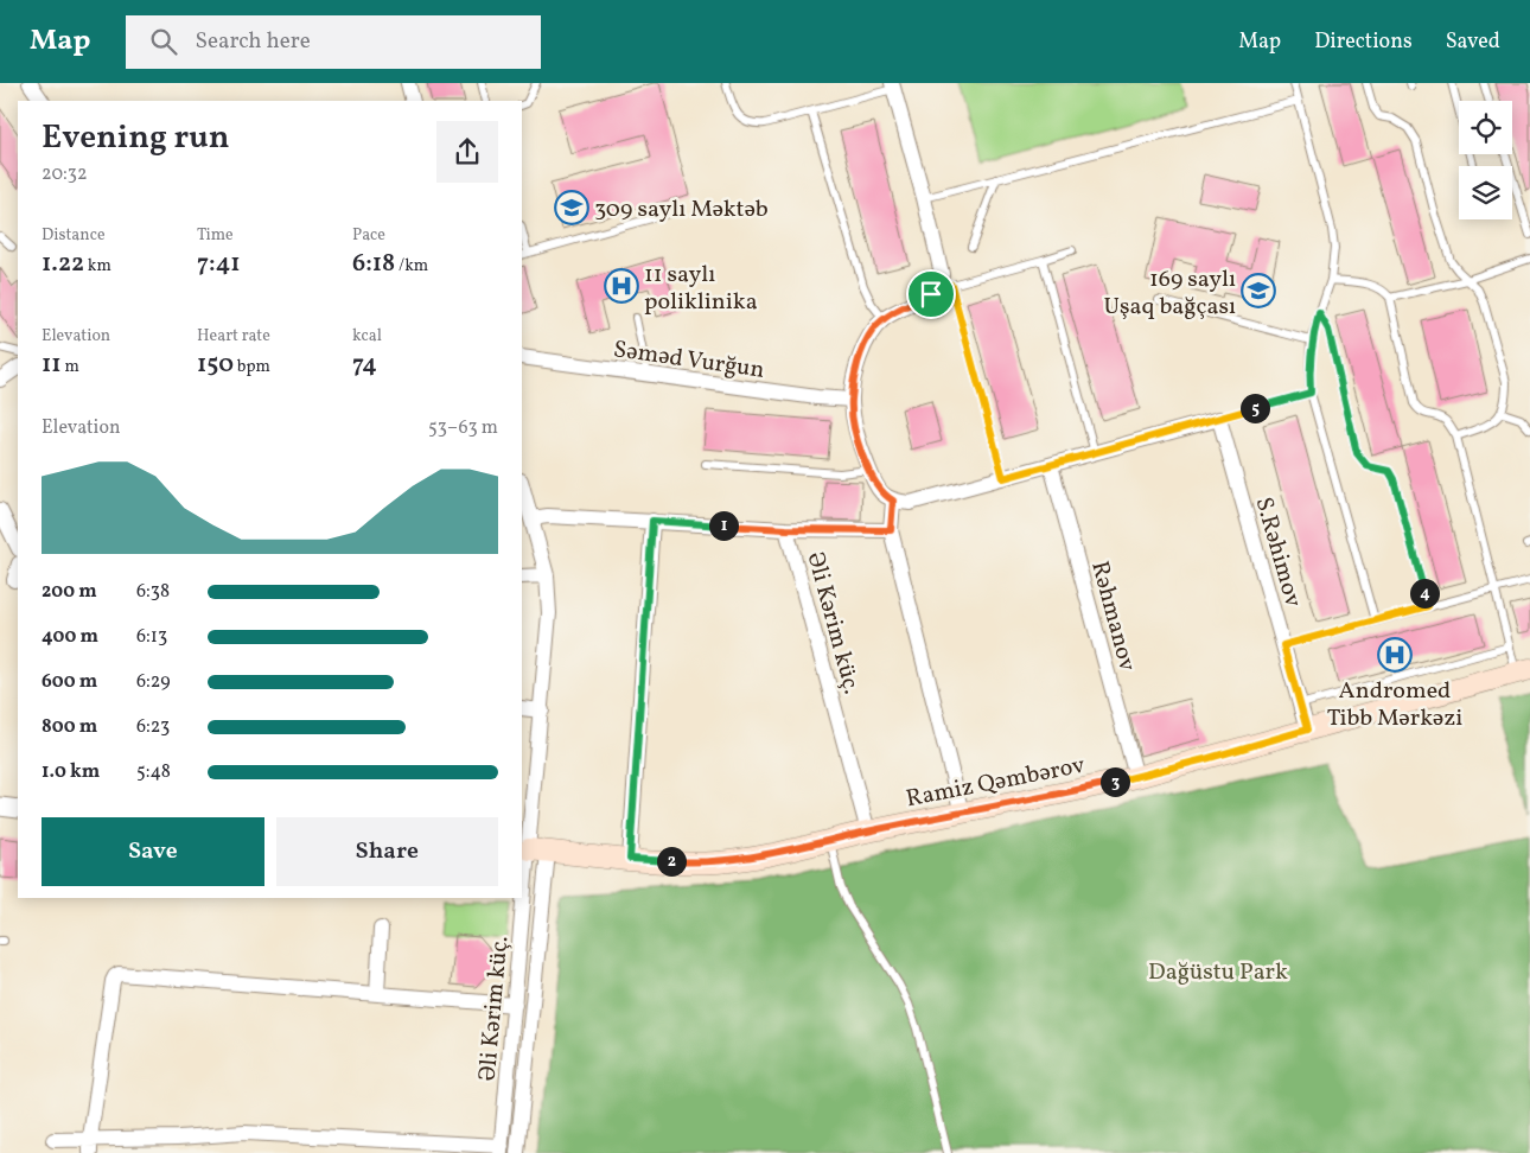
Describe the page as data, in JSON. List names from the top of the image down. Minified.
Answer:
{"streets":{"main road":["Ramiz Qəmbərov"],"street":["Səməd Vurğun","S.Rəhimov","Rəhmanov","Əli Kərim küç."]},"crossings":[["S.Rəhimov","Ramiz Qəmbərov"],["Rəhmanov","Ramiz Qəmbərov"],["Əli Kərim küç.","Ramiz Qəmbərov"]],"parks":["Dağüstu Park"],"places":{"school or university":["309 saylı Məktəb","169 saylı Uşaq bağçası"],"hospital":["11 saylı poliklinika","Andromed Tibb Mərkəzi"]},"page":{"header":"Map","search":"Search here","nav":["Map","Directions","Saved"],"heading":["Evening run","20:32"],"stats":[["Distance","1.22 km"],["Time","7:41"],["Pace","6:18 /km"],["Elevation","11 m"],["Heart rate","150 bpm"],["kcal","74"]],"pins":["5","1","4","3","2"],"chart":["Elevation","53–63 m"],"list":[{"name":"200 m","note":"6:38"},{"name":"400 m","note":"6:13"},{"name":"600 m","note":"6:29"},{"name":"800 m","note":"6:23"},{"name":"1.0 km","note":"5:48"}],"buttons":["Save","Share"]}}
